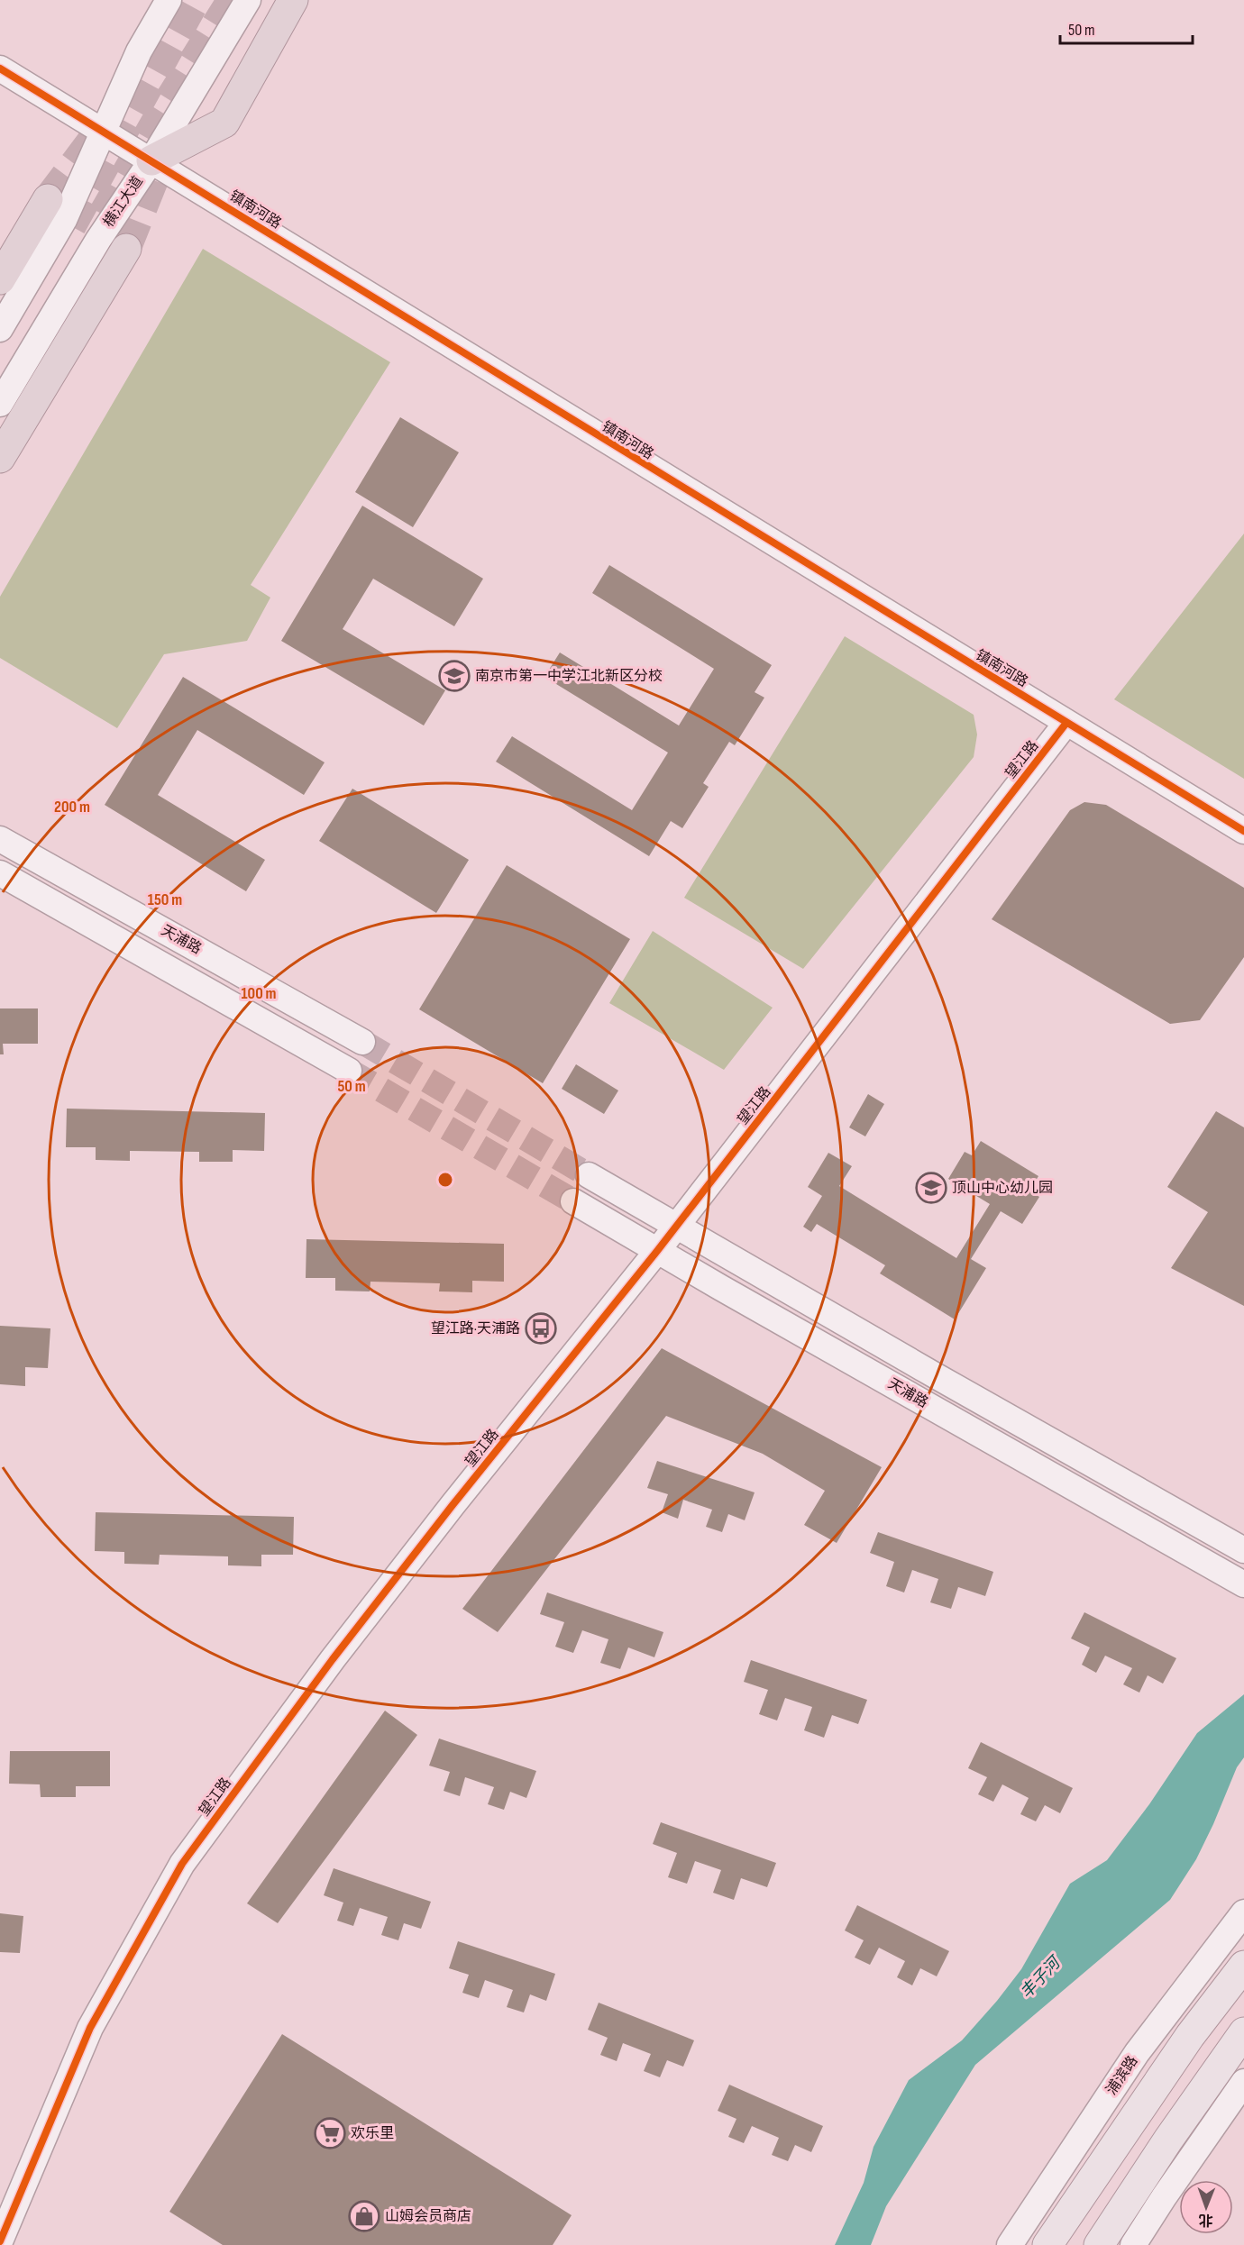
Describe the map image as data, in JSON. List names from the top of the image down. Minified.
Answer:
{"streets":{"street":["横江大道","镇南河路","望江路","天浦路","浦滨路"]},"crossings":[["横江大道","镇南河路"],["镇南河路","望江路"],["望江路","天浦路"]],"water":["丰子河"],"places":{"school or university":["南京市第一中学江北新区分校","顶山中心幼儿园"],"bus stop":["望江路·天浦路"],"supermarket":["欢乐里"],"shop":["山姆会员商店"]},"scale_bar":"50 m","north":"bottom","rings":["200 m","150 m","100 m","50 m"]}
